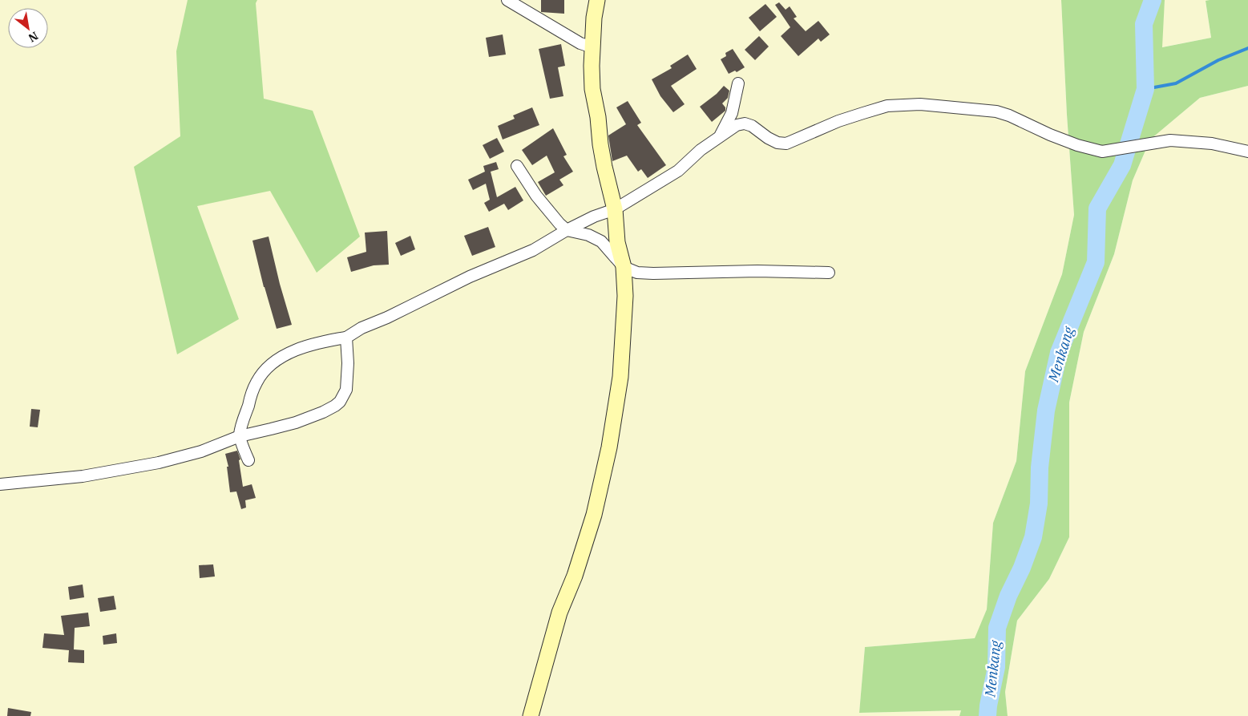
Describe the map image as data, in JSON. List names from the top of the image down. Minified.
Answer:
{"water":["Menkang"],"north":"bottom right"}
